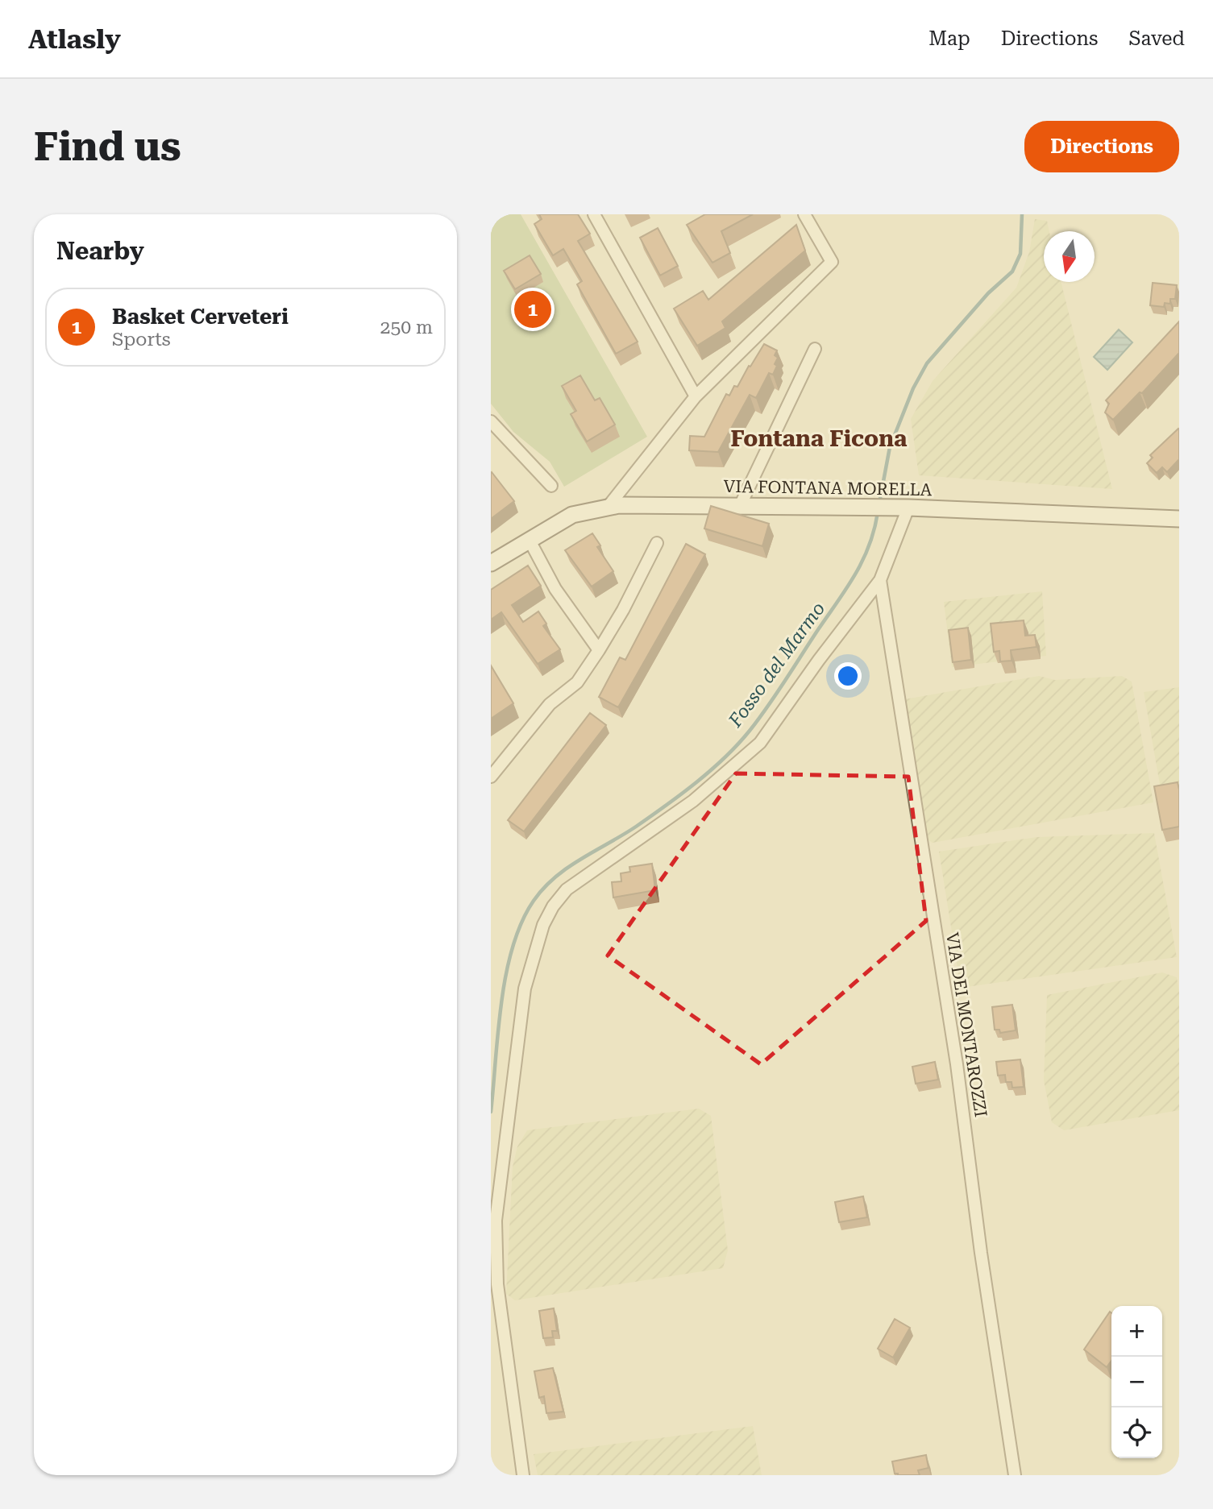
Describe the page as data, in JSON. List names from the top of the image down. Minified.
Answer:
{"streets":{"street":["VIA FONTANA MORELLA","VIA DEI MONTAROZZI"]},"districts":["Fontana Ficona"],"water":["Fosso del Marmo"],"north":"bottom","page":{"header":"Atlasly","nav":["Map","Directions","Saved"],"buttons":"Directions","title":"Find us","heading":"Nearby","list":[{"mark":"1","name":"Basket Cerveteri","note":"Sports","value":"250 m"}],"pins":"1","map_buttons":["+","−"]}}
